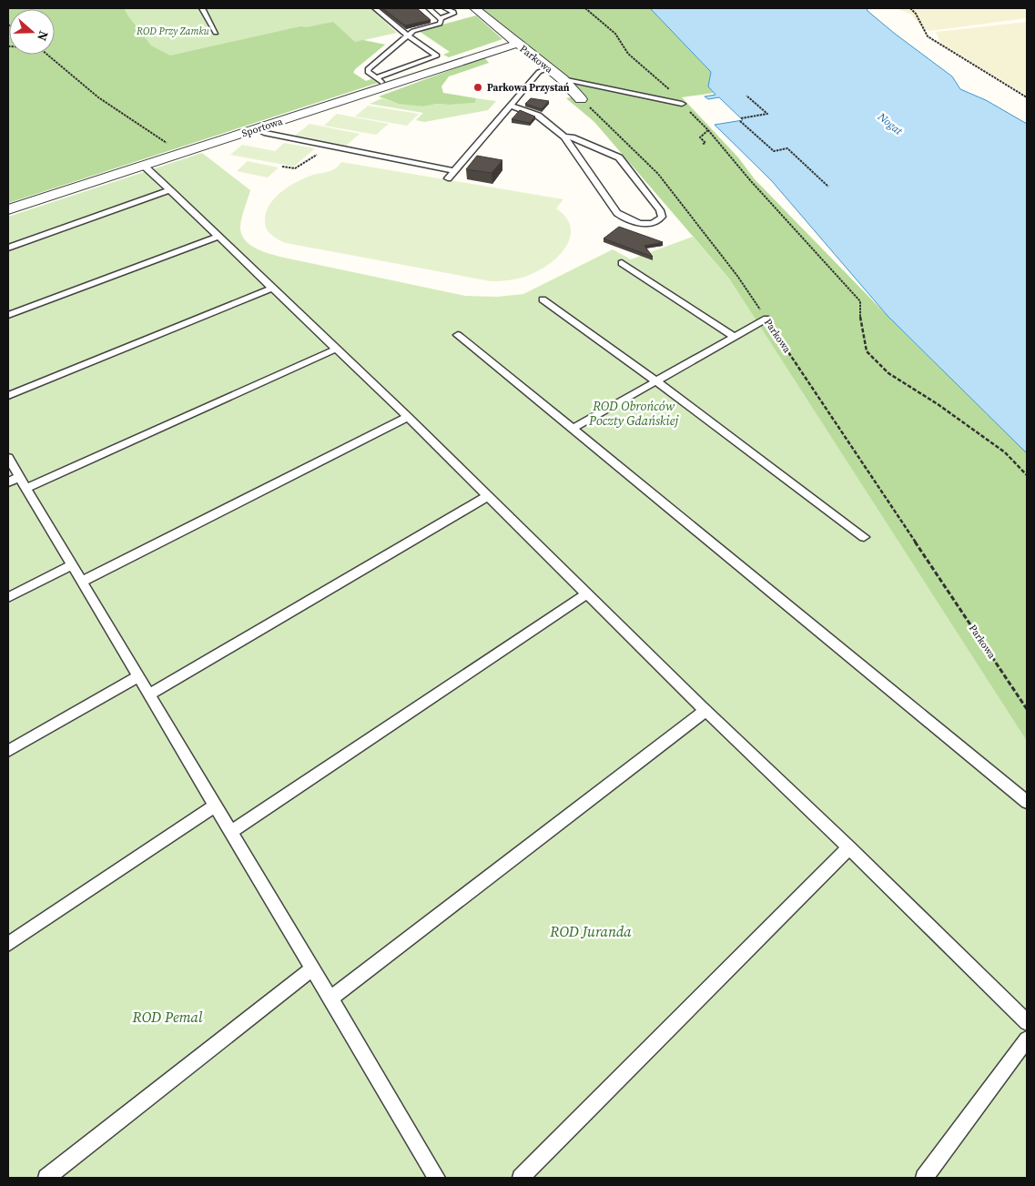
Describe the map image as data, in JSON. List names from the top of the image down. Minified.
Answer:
{"streets":{"street":["Parkowa","Sportowa"]},"crossings":[["Parkowa","Sportowa"]],"water":["Nogat"],"parks":["ROD Przy Zamku","ROD Obrońców Poczty Gdańskiej","ROD Juranda","ROD Pemal"],"places":["Parkowa Przystań"],"north":"right"}
